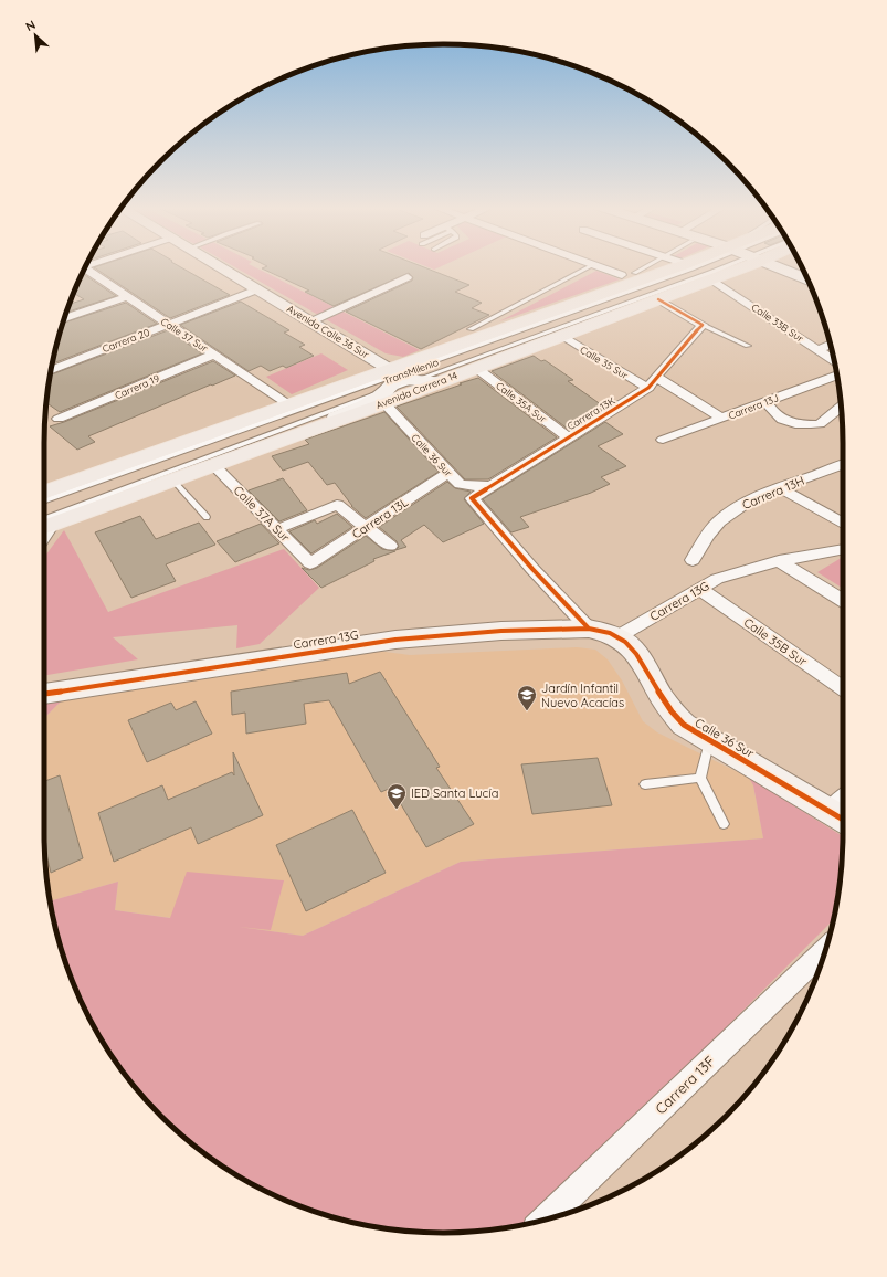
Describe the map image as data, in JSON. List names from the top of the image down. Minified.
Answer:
{"streets":{"main road":["Avenida Calle 36 Sur","Avenida Carrera 14","Calle 36 Sur","Carrera 13G"],"street":["Calle 33B Sur","Calle 37 Sur","Carrera 20","Calle 35 Sur","Carrera 19","Calle 35A Sur","Carrera 13J","Carrera 13K","Carrera 13H","Calle 37A Sur","Carrera 13L","Calle 35B Sur","Carrera 13F"],"lane":["TransMilenio"]},"crossings":[["Calle 33B Sur","Avenida Carrera 14"],["Avenida Calle 36 Sur","Carrera 20"],["Avenida Calle 36 Sur","TransMilenio"],["Avenida Calle 36 Sur","Avenida Carrera 14"],["Avenida Calle 36 Sur","Calle 36 Sur"],["Calle 37 Sur","Carrera 20"],["Calle 37 Sur","Carrera 19"],["Calle 37 Sur","Avenida Carrera 14"],["Calle 35 Sur","Avenida Carrera 14"],["Calle 35 Sur","Carrera 13K"],["TransMilenio","Avenida Carrera 14"],["TransMilenio","Calle 36 Sur"],["Avenida Carrera 14","Calle 35A Sur"],["Avenida Carrera 14","Calle 36 Sur"],["Calle 35A Sur","Carrera 13K"],["Carrera 13K","Calle 36 Sur"],["Carrera 13K","Carrera 13G"],["Calle 36 Sur","Carrera 13L"],["Calle 36 Sur","Carrera 13G"],["Calle 37A Sur","Carrera 13L"],["Carrera 13G","Calle 35B Sur"]],"places":{"school or university":["Jardín Infantil Nuevo Acacías","IED Santa Lucía"]},"north":"top left"}
